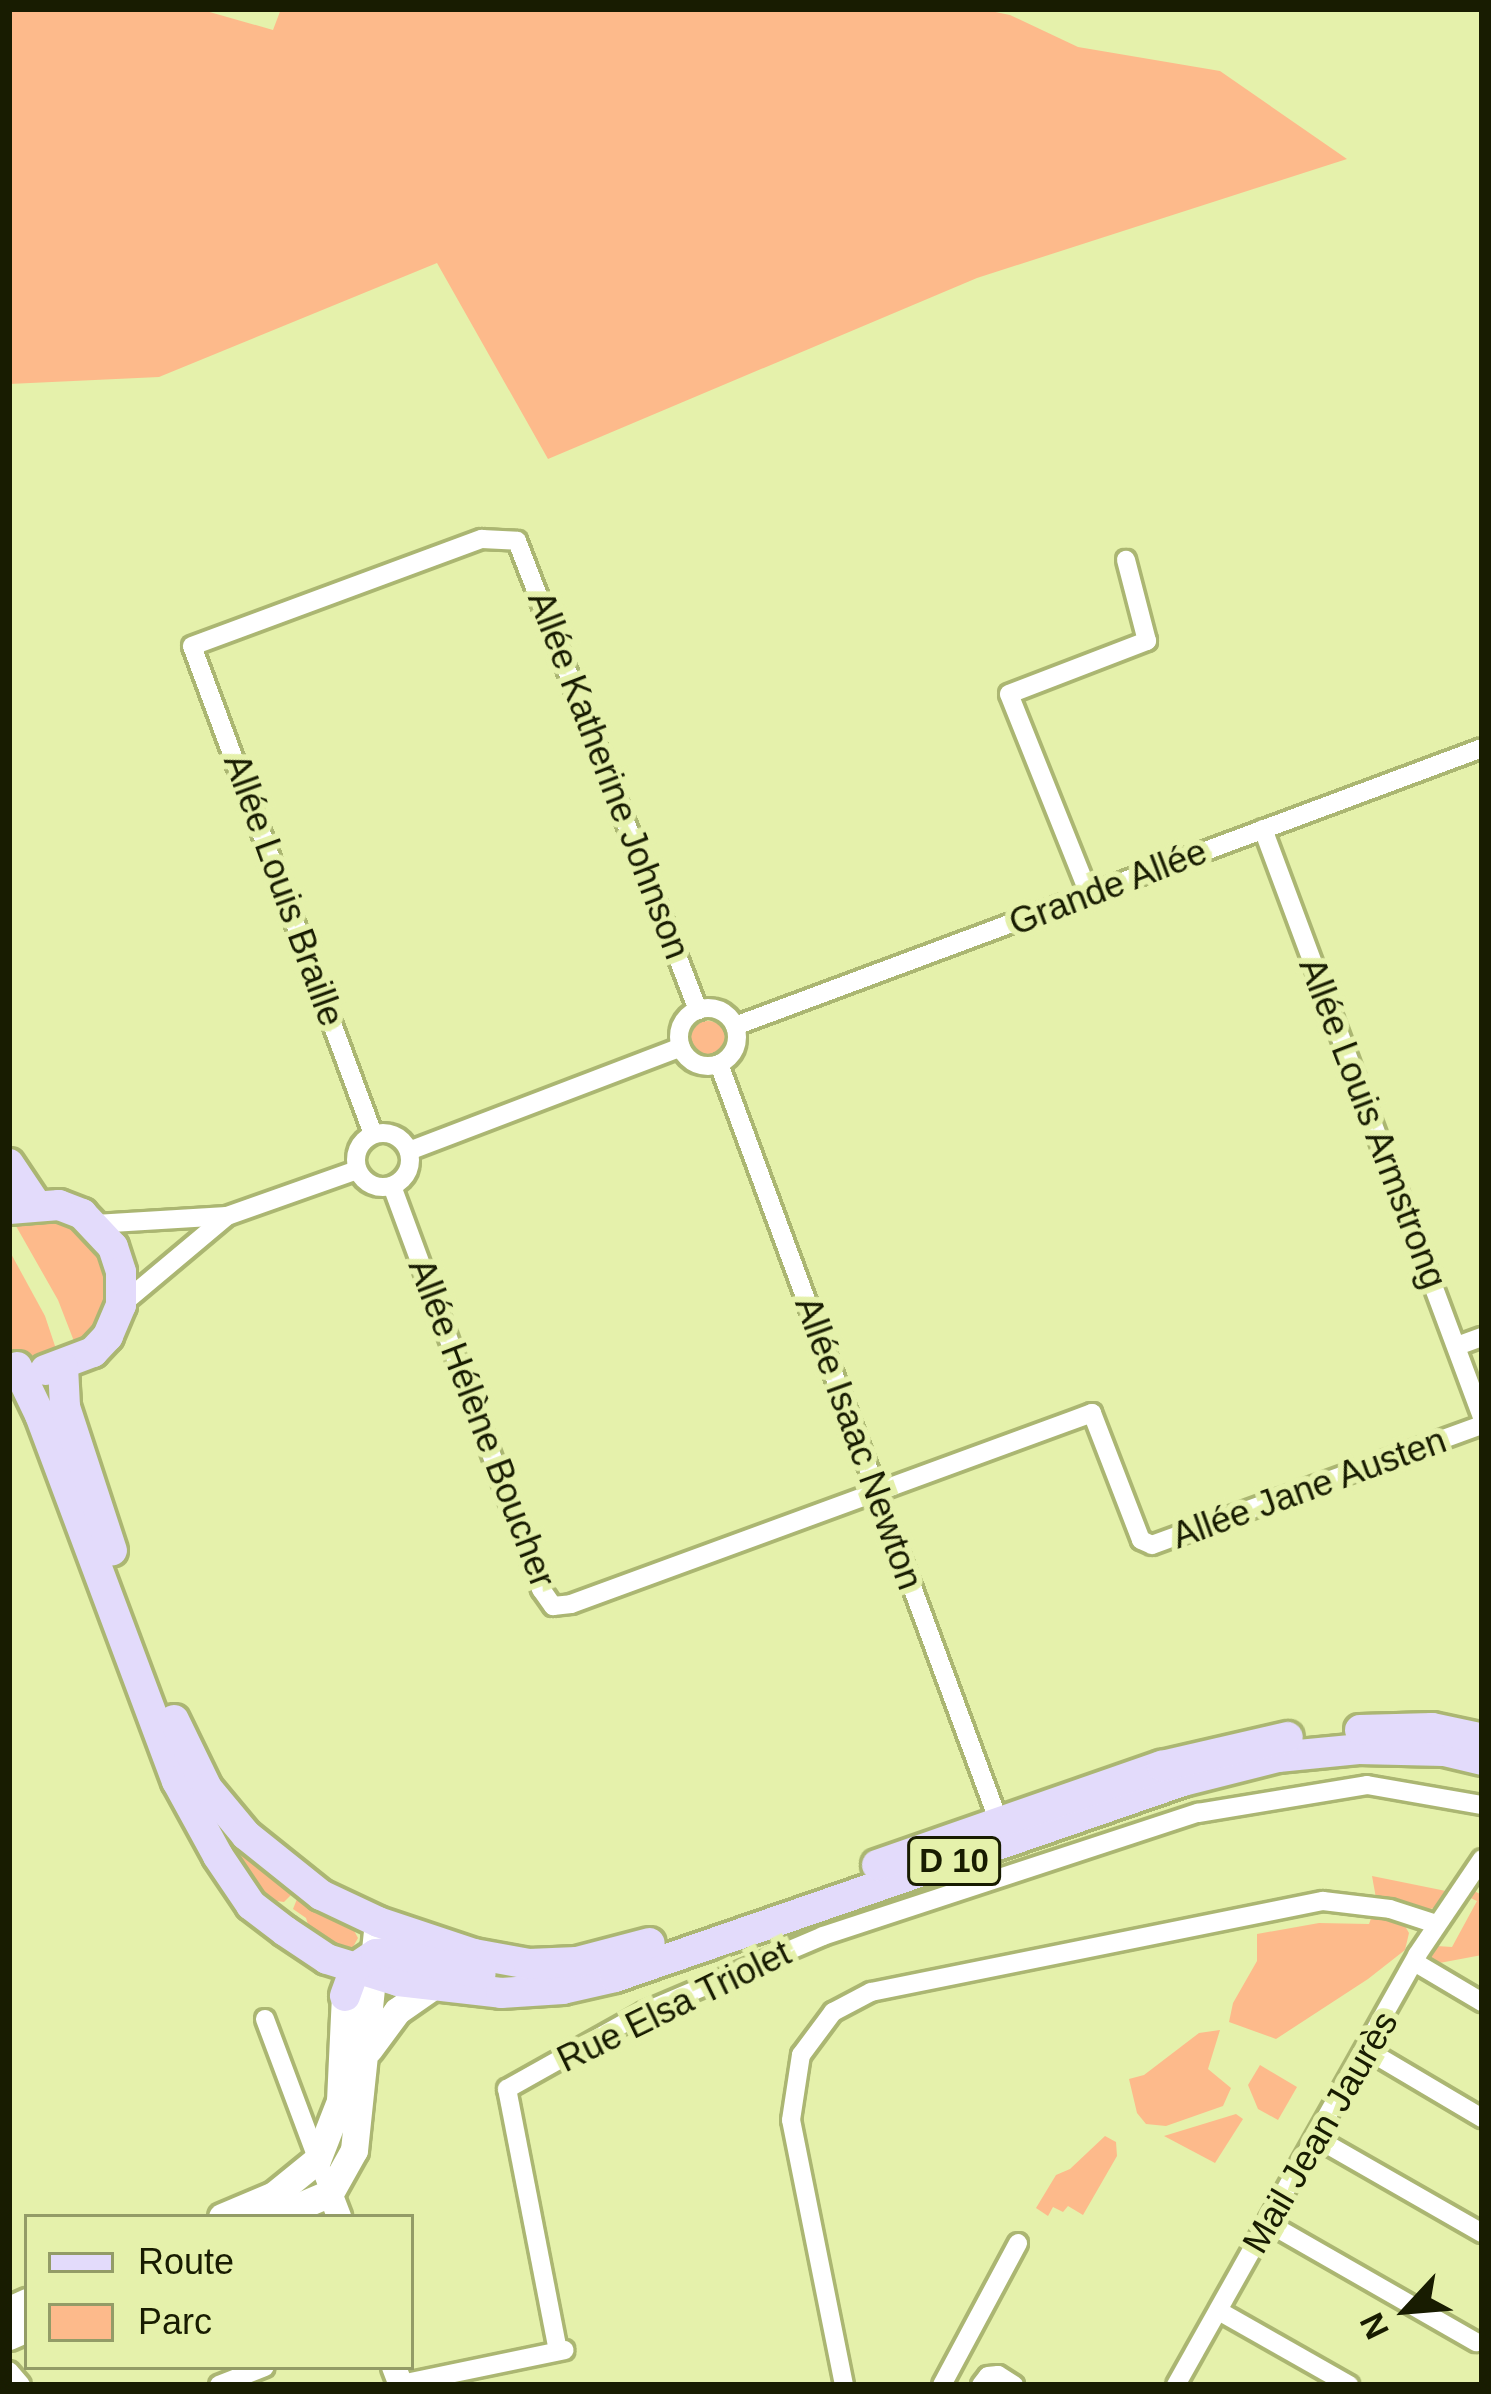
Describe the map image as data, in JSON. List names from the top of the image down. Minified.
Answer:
{"streets":{"main road":["D 10"],"street":["Allée Katherine Johnson","Grande Allée","Allée Louis Braille","Allée Louis Armstrong","Allée Hélène Boucher","Allée Isaac Newton","Allée Jane Austen","Rue Elsa Triolet","Mail Jean Jaurès"]},"crossings":[["Allée Katherine Johnson","Grande Allée"],["Allée Katherine Johnson","Allée Louis Braille"],["Allée Katherine Johnson","Allée Isaac Newton"],["Grande Allée","Allée Louis Armstrong"],["Grande Allée","Allée Isaac Newton"],["Allée Louis Braille","Allée Hélène Boucher"],["Allée Louis Armstrong","Allée Jane Austen"],["Allée Hélène Boucher","Allée Isaac Newton"],["Allée Hélène Boucher","Allée Jane Austen"],["Allée Isaac Newton","Allée Jane Austen"],["Allée Isaac Newton","D 10"]],"legend":["Route","Parc"],"north":"bottom left"}
